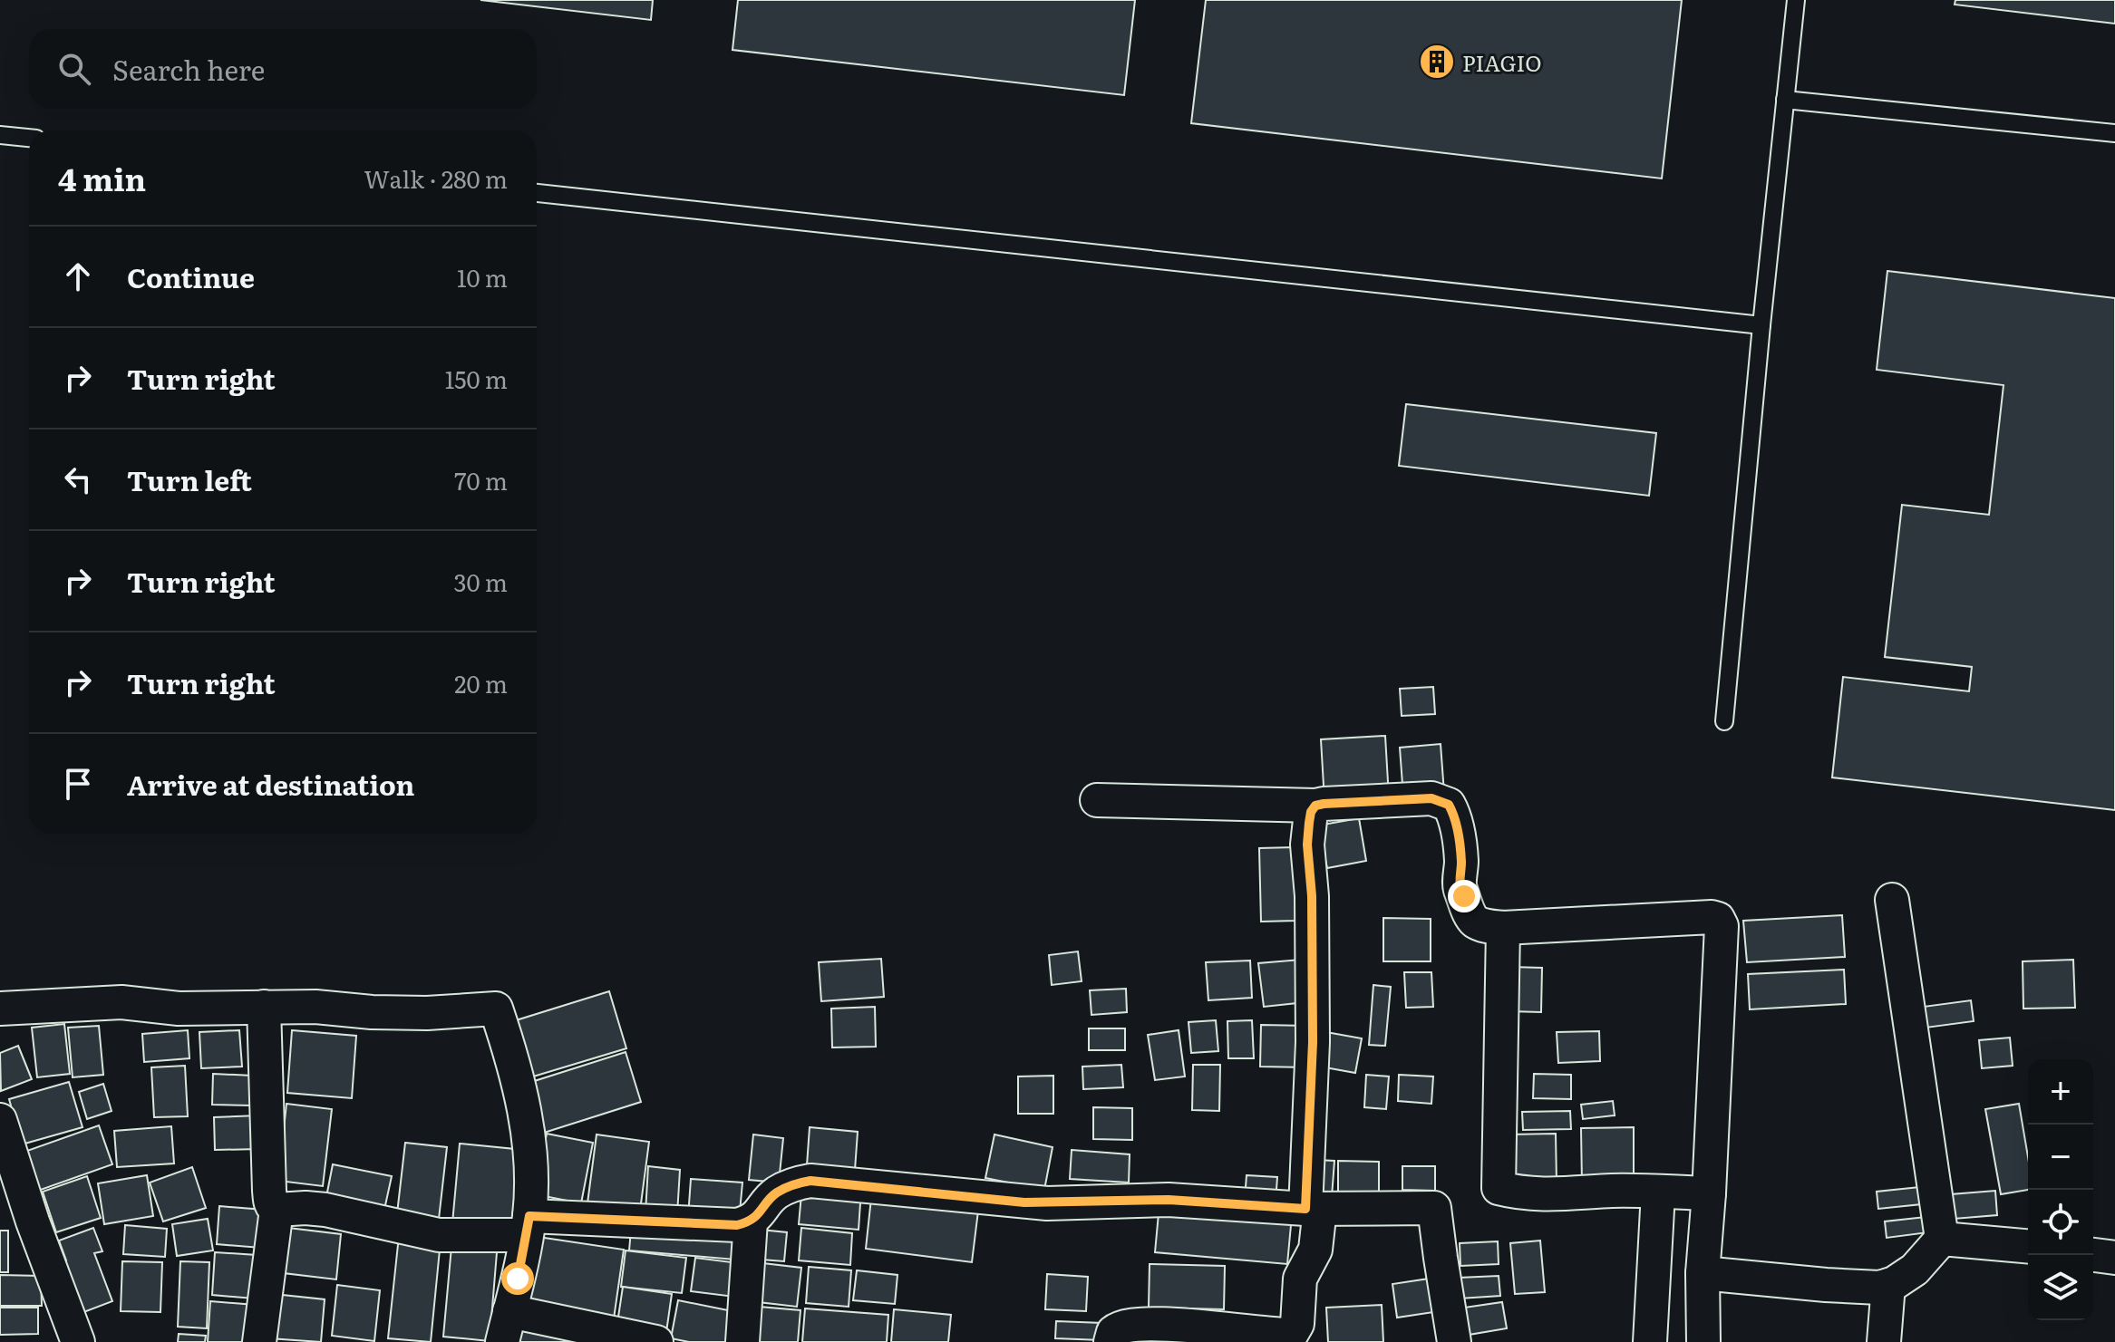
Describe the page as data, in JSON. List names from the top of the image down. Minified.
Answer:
{"places":{"building":["PIAGIO"]},"page":{"search":"Search here","heading":["4 min","Walk · 280 m"],"list":[["Continue","10 m"],["Turn right","150 m"],["Turn left","70 m"],["Turn right","30 m"],["Turn right","20 m"],"Arrive at destination"],"map_buttons":["+","−"]}}
